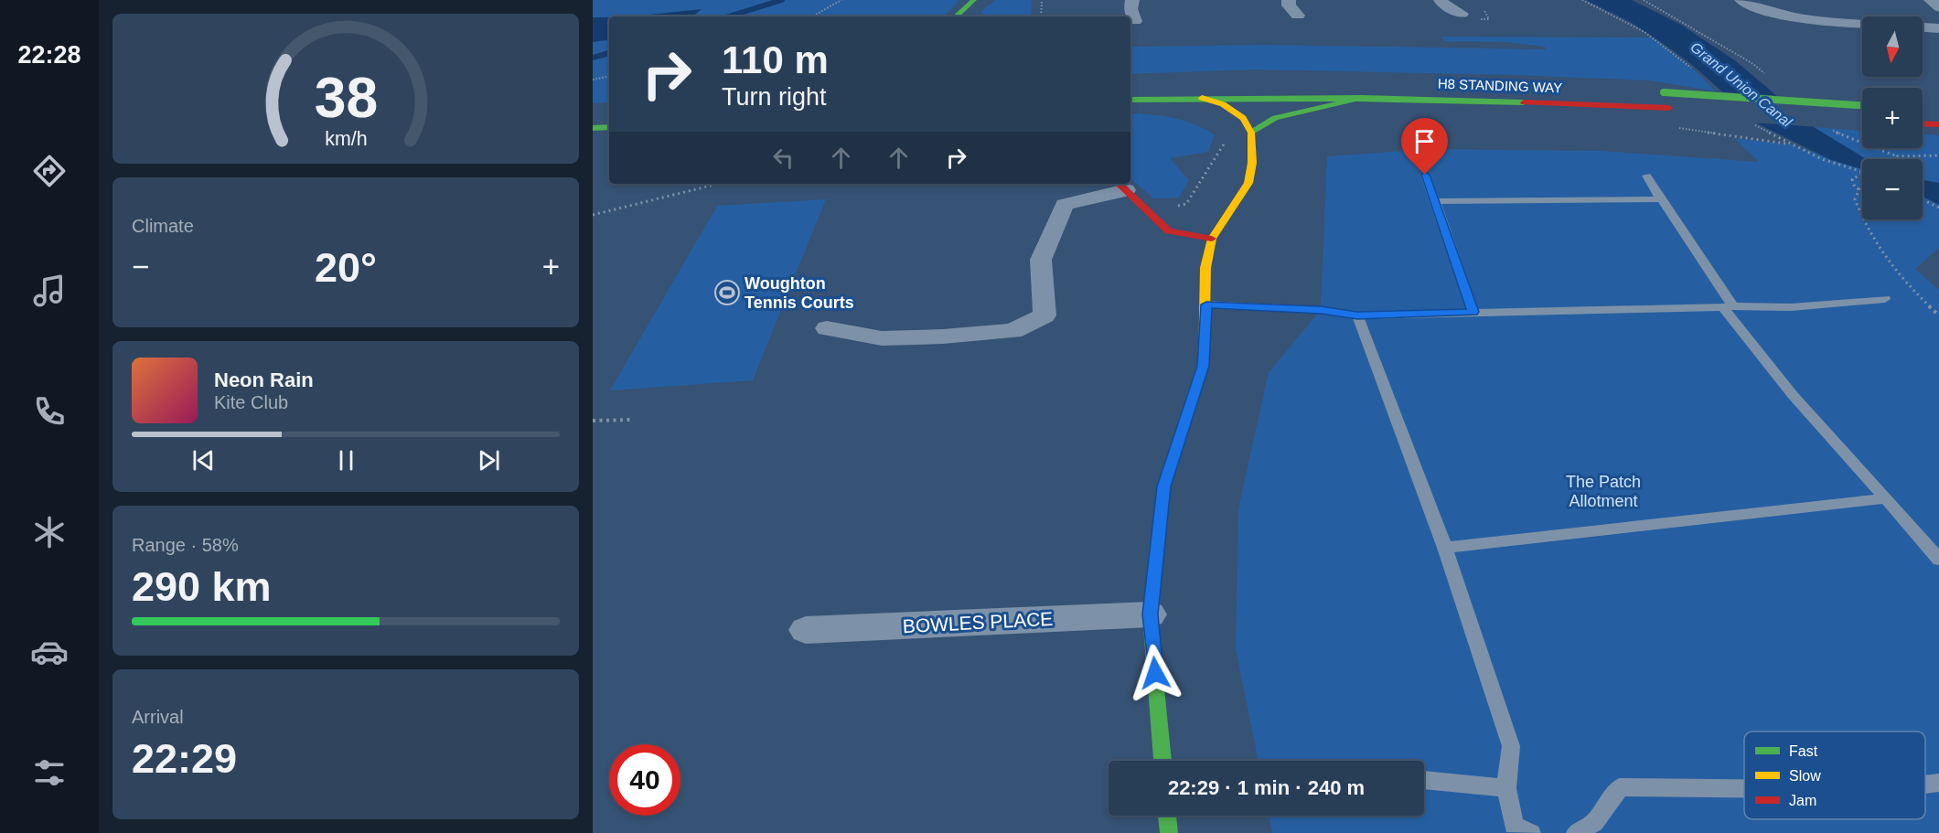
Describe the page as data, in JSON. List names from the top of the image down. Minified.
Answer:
{"streets":{"main road":["H8 STANDING WAY"],"street":["BOWLES PLACE"]},"water":["Grand Union Canal"],"parks":["The Patch Allotment"],"places":{"sports":["Woughton Tennis Courts"]},"legend":["Fast","Slow","Jam"],"north":"bottom","page":{"tabs":"22:28","map_buttons":["+","−"],"turn":["110 m","Turn right"],"tile":["Climate",["Range · 58%","290 km"],["Arrival","22:29"]],"heat":["−","20°","+"],"song":["Neon Rain","Kite Club"],"limit":"40","trip":"22:29 · 1 min · 240 m","gauge":["38","km/h"]}}
